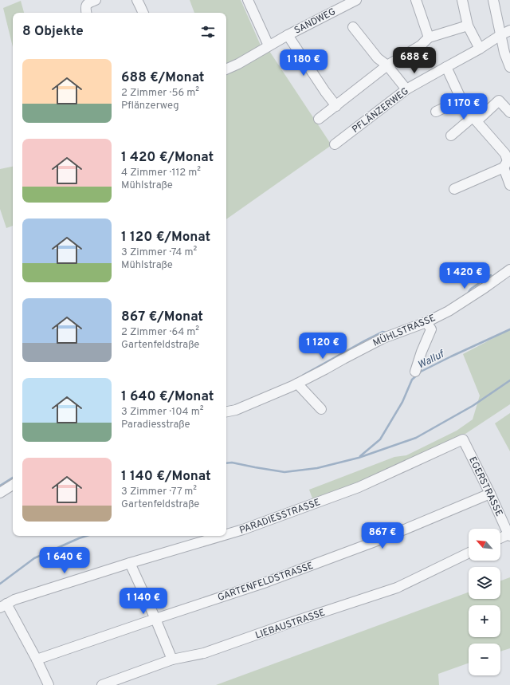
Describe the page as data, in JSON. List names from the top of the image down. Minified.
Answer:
{"streets":{"street":["SANDWEG","PFLÄNZERWEG","MÜHLSTRASSE","EGERSTRASSE","PARADIESSTRASSE","GARTENFELDSTRASSE","LIEBAUSTRASSE"]},"crossings":[["EGERSTRASSE","PARADIESSTRASSE"],["EGERSTRASSE","GARTENFELDSTRASSE"]],"water":["Walluf"],"north":"top left","page":{"heading":"8 Objekte","price":["688 €","1 180 €","1 170 €","1 420 €","1 120 €","867 €","1 640 €","1 140 €"],"list":[{"name":"688 €/Monat","note":"2 Zimmer · 56 m² · Pflänzerweg"},{"name":"1 420 €/Monat","note":"4 Zimmer · 112 m² · Mühlstraße"},{"name":"1 120 €/Monat","note":"3 Zimmer · 74 m² · Mühlstraße"},{"name":"867 €/Monat","note":"2 Zimmer · 64 m² · Gartenfeldstraße"},{"name":"1 640 €/Monat","note":"3 Zimmer · 104 m² · Paradiesstraße"},{"name":"1 140 €/Monat","note":"3 Zimmer · 77 m² · Gartenfeldstraße"}],"map_buttons":["+","−"]}}
